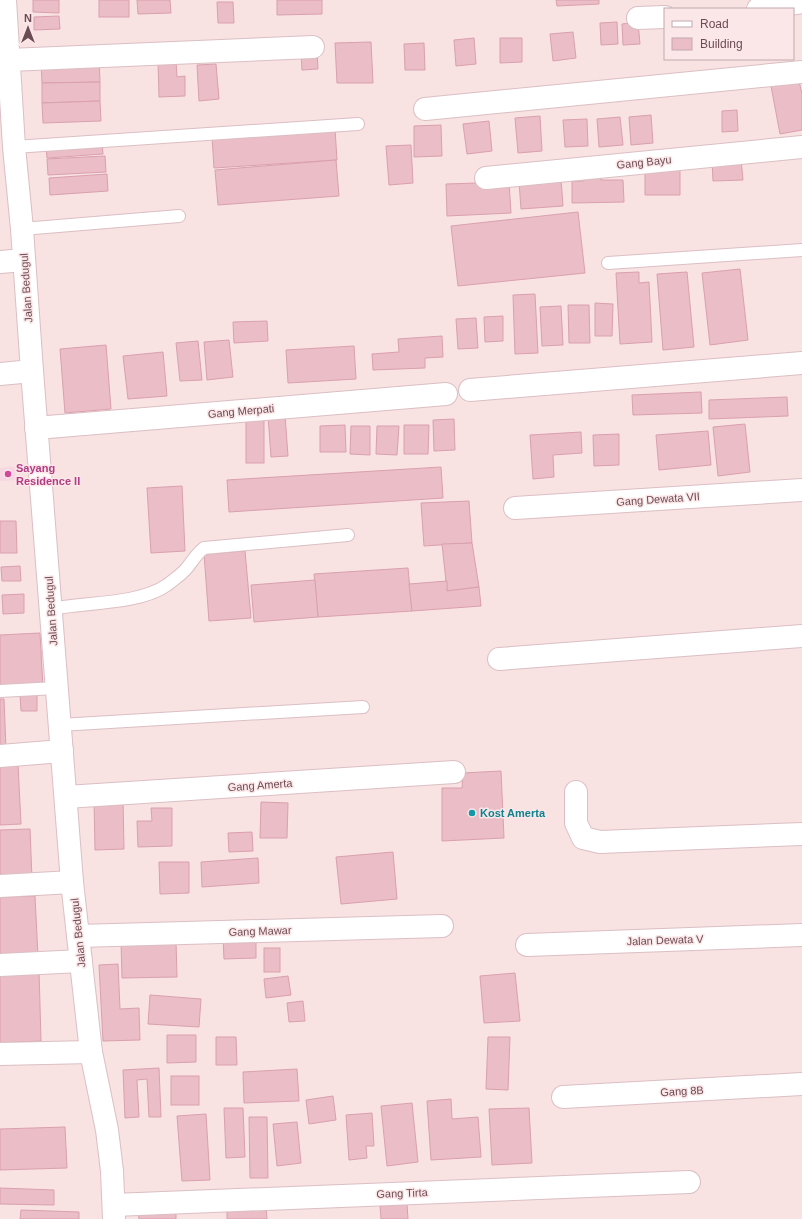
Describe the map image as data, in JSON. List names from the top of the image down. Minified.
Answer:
{"streets":{"street":["Gang Bayu","Jalan Bedugul","Gang Merpati","Gang Dewata VII","Gang Amerta","Gang Mawar","Jalan Dewata V","Gang 8B","Gang Tirta"]},"crossings":[["Jalan Bedugul","Gang Merpati"],["Jalan Bedugul","Gang Amerta"],["Jalan Bedugul","Gang Mawar"],["Jalan Bedugul","Gang Tirta"]],"places":["Sayang Residence II","Kost Amerta"],"legend":["Road","Building"],"north":"top"}
